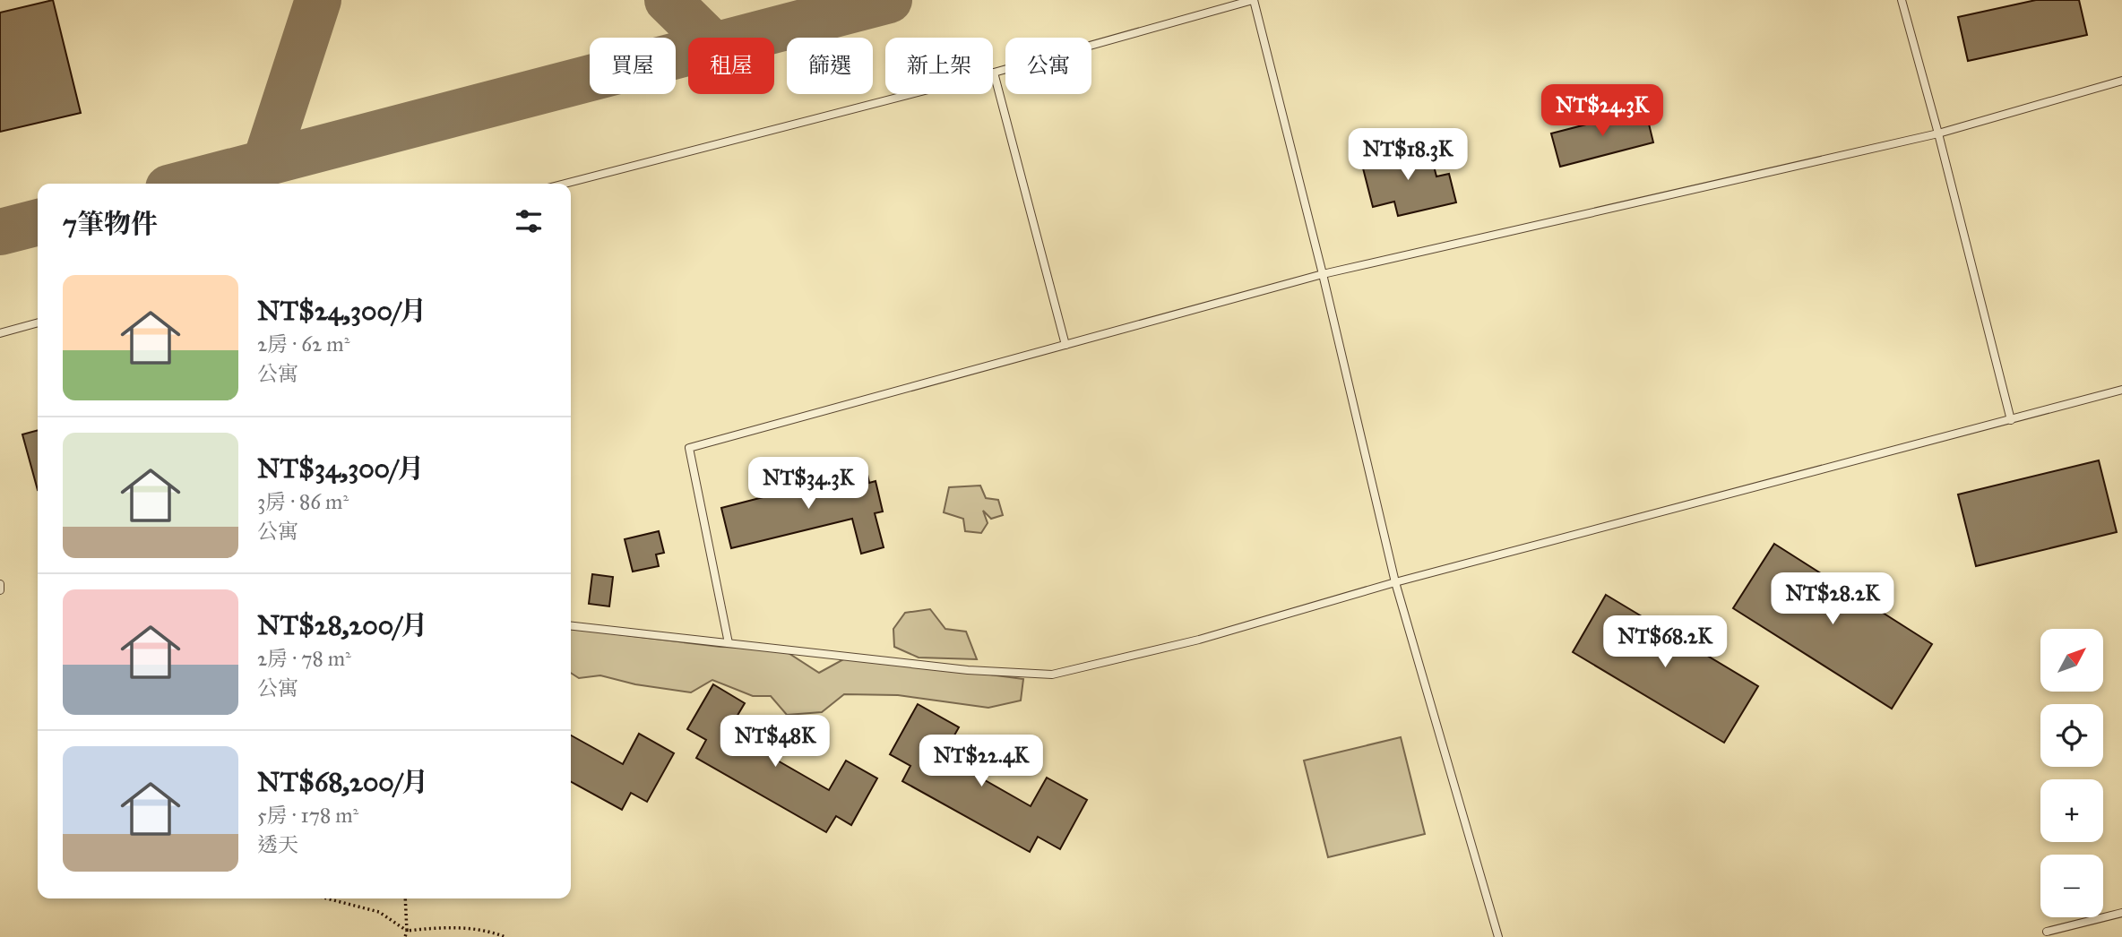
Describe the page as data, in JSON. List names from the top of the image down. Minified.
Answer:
{"north":"top right","page":{"chip":["買屋","租屋","篩選","新上架","公寓"],"price":["NT$24.3K","NT$18.3K","NT$34.3K","NT$28.2K","NT$68.2K","NT$48K","NT$22.4K"],"heading":"7筆物件","list":[{"name":"NT$24,300/月","note":"2房 · 62 m² · 公寓"},{"name":"NT$34,300/月","note":"3房 · 86 m² · 公寓"},{"name":"NT$28,200/月","note":"2房 · 78 m² · 公寓"},{"name":"NT$68,200/月","note":"5房 · 178 m² · 透天"}],"map_buttons":["+","−"]}}
